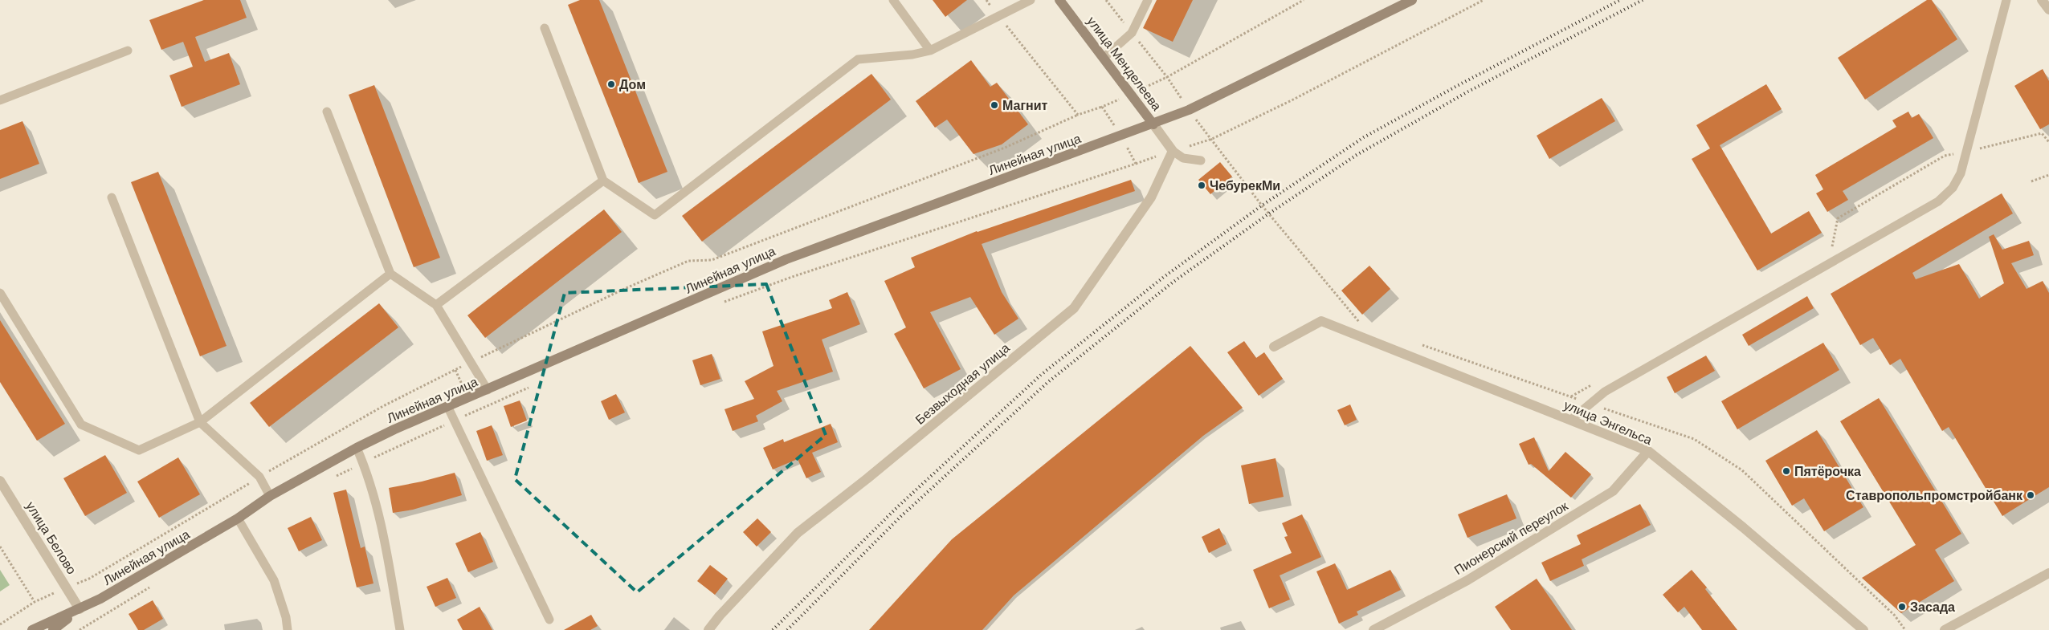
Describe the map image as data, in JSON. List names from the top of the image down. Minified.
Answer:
{"streets":{"main road":["улица Менделеева","Линейная улица"],"street":["Безвыходная улица","улица Энгельса","улица Белово","Пионерский переулок"]},"crossings":[["улица Менделеева","Линейная улица"],["Линейная улица","улица Белово"],["улица Энгельса","Пионерский переулок"]],"places":["Дом","Магнит","ЧебурекМи","Пятёрочка","Ставропольпромстройбанк","Засада"]}
